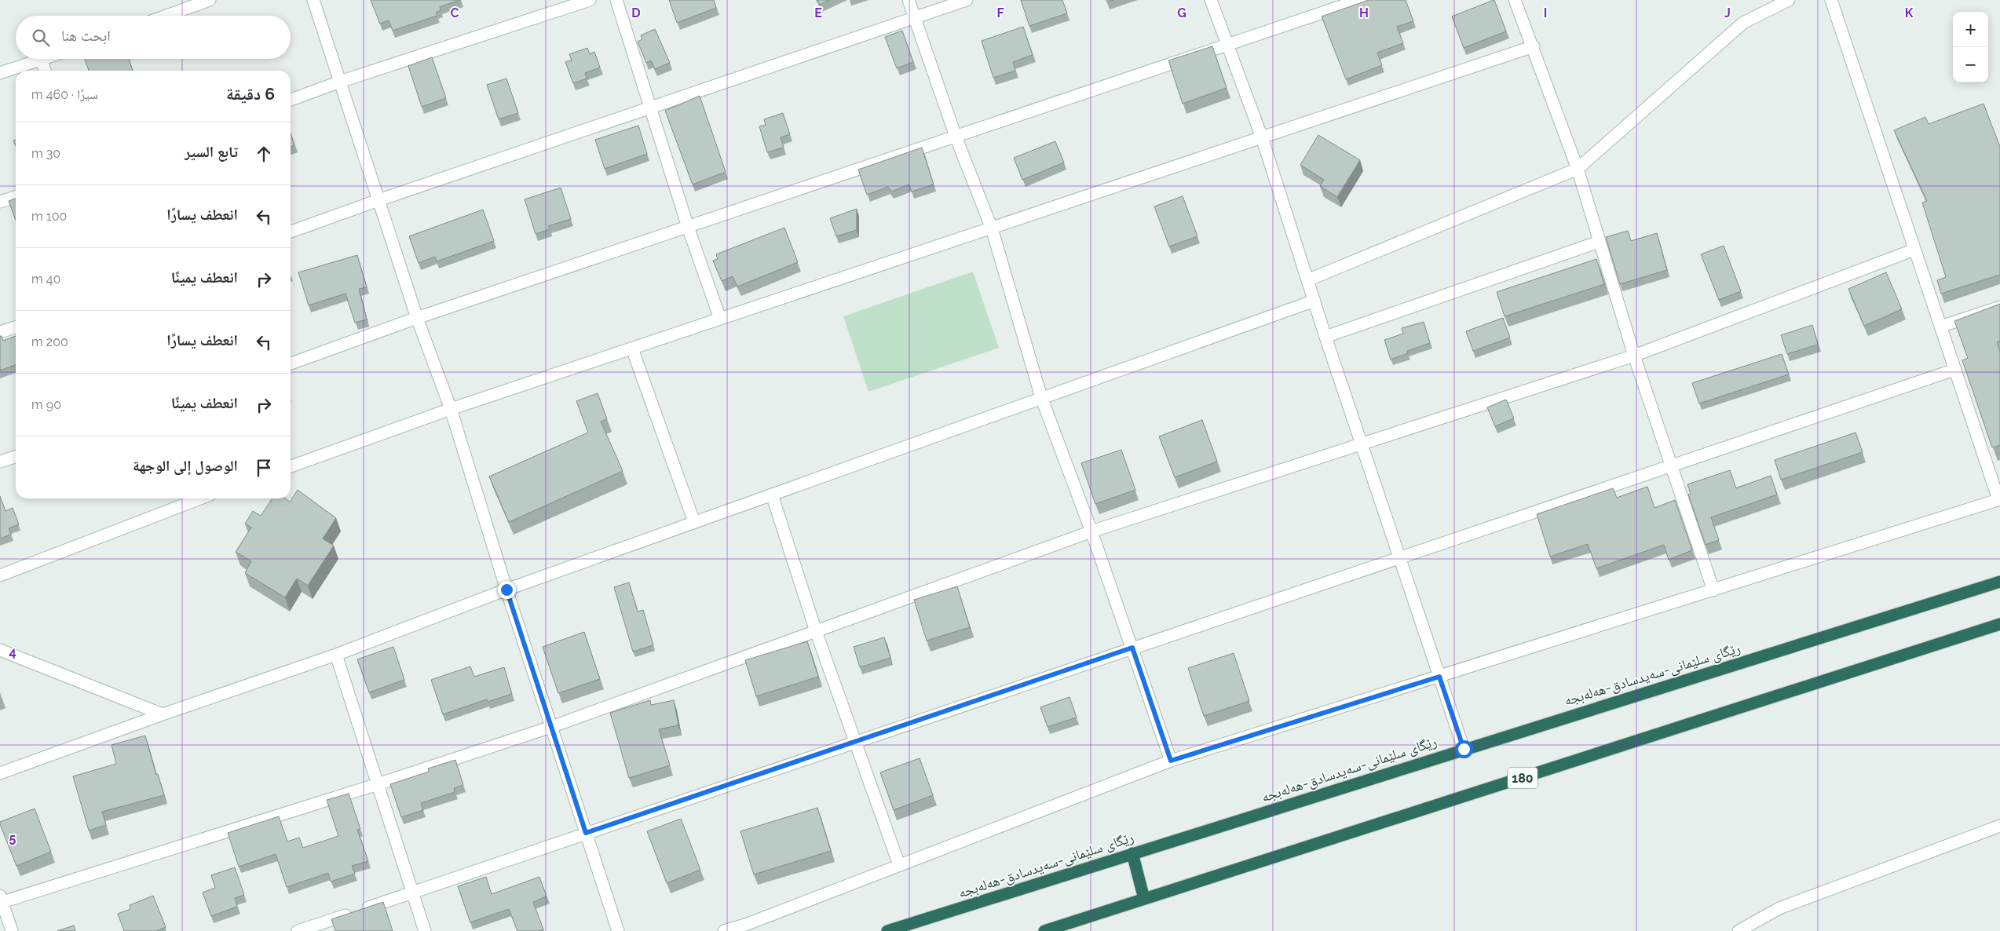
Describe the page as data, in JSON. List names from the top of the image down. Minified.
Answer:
{"streets":{"highway":["رێگای سلێمانی-سەیدسادق-هەلەبجە","180"]},"page":{"map_buttons":["+","−"],"search":"ابحث هنا","heading":["6 دقيقة","سيرًا · 460 m"],"list":[["تابع السير","30 m"],["انعطف يسارًا","100 m"],["انعطف يمينًا","40 m"],["انعطف يسارًا","200 m"],["انعطف يمينًا","90 m"],"الوصول إلى الوجهة"]},"grid":{"columns":["C","D","E","F","G","H","I","J","K"],"rows":["4","5"]}}
